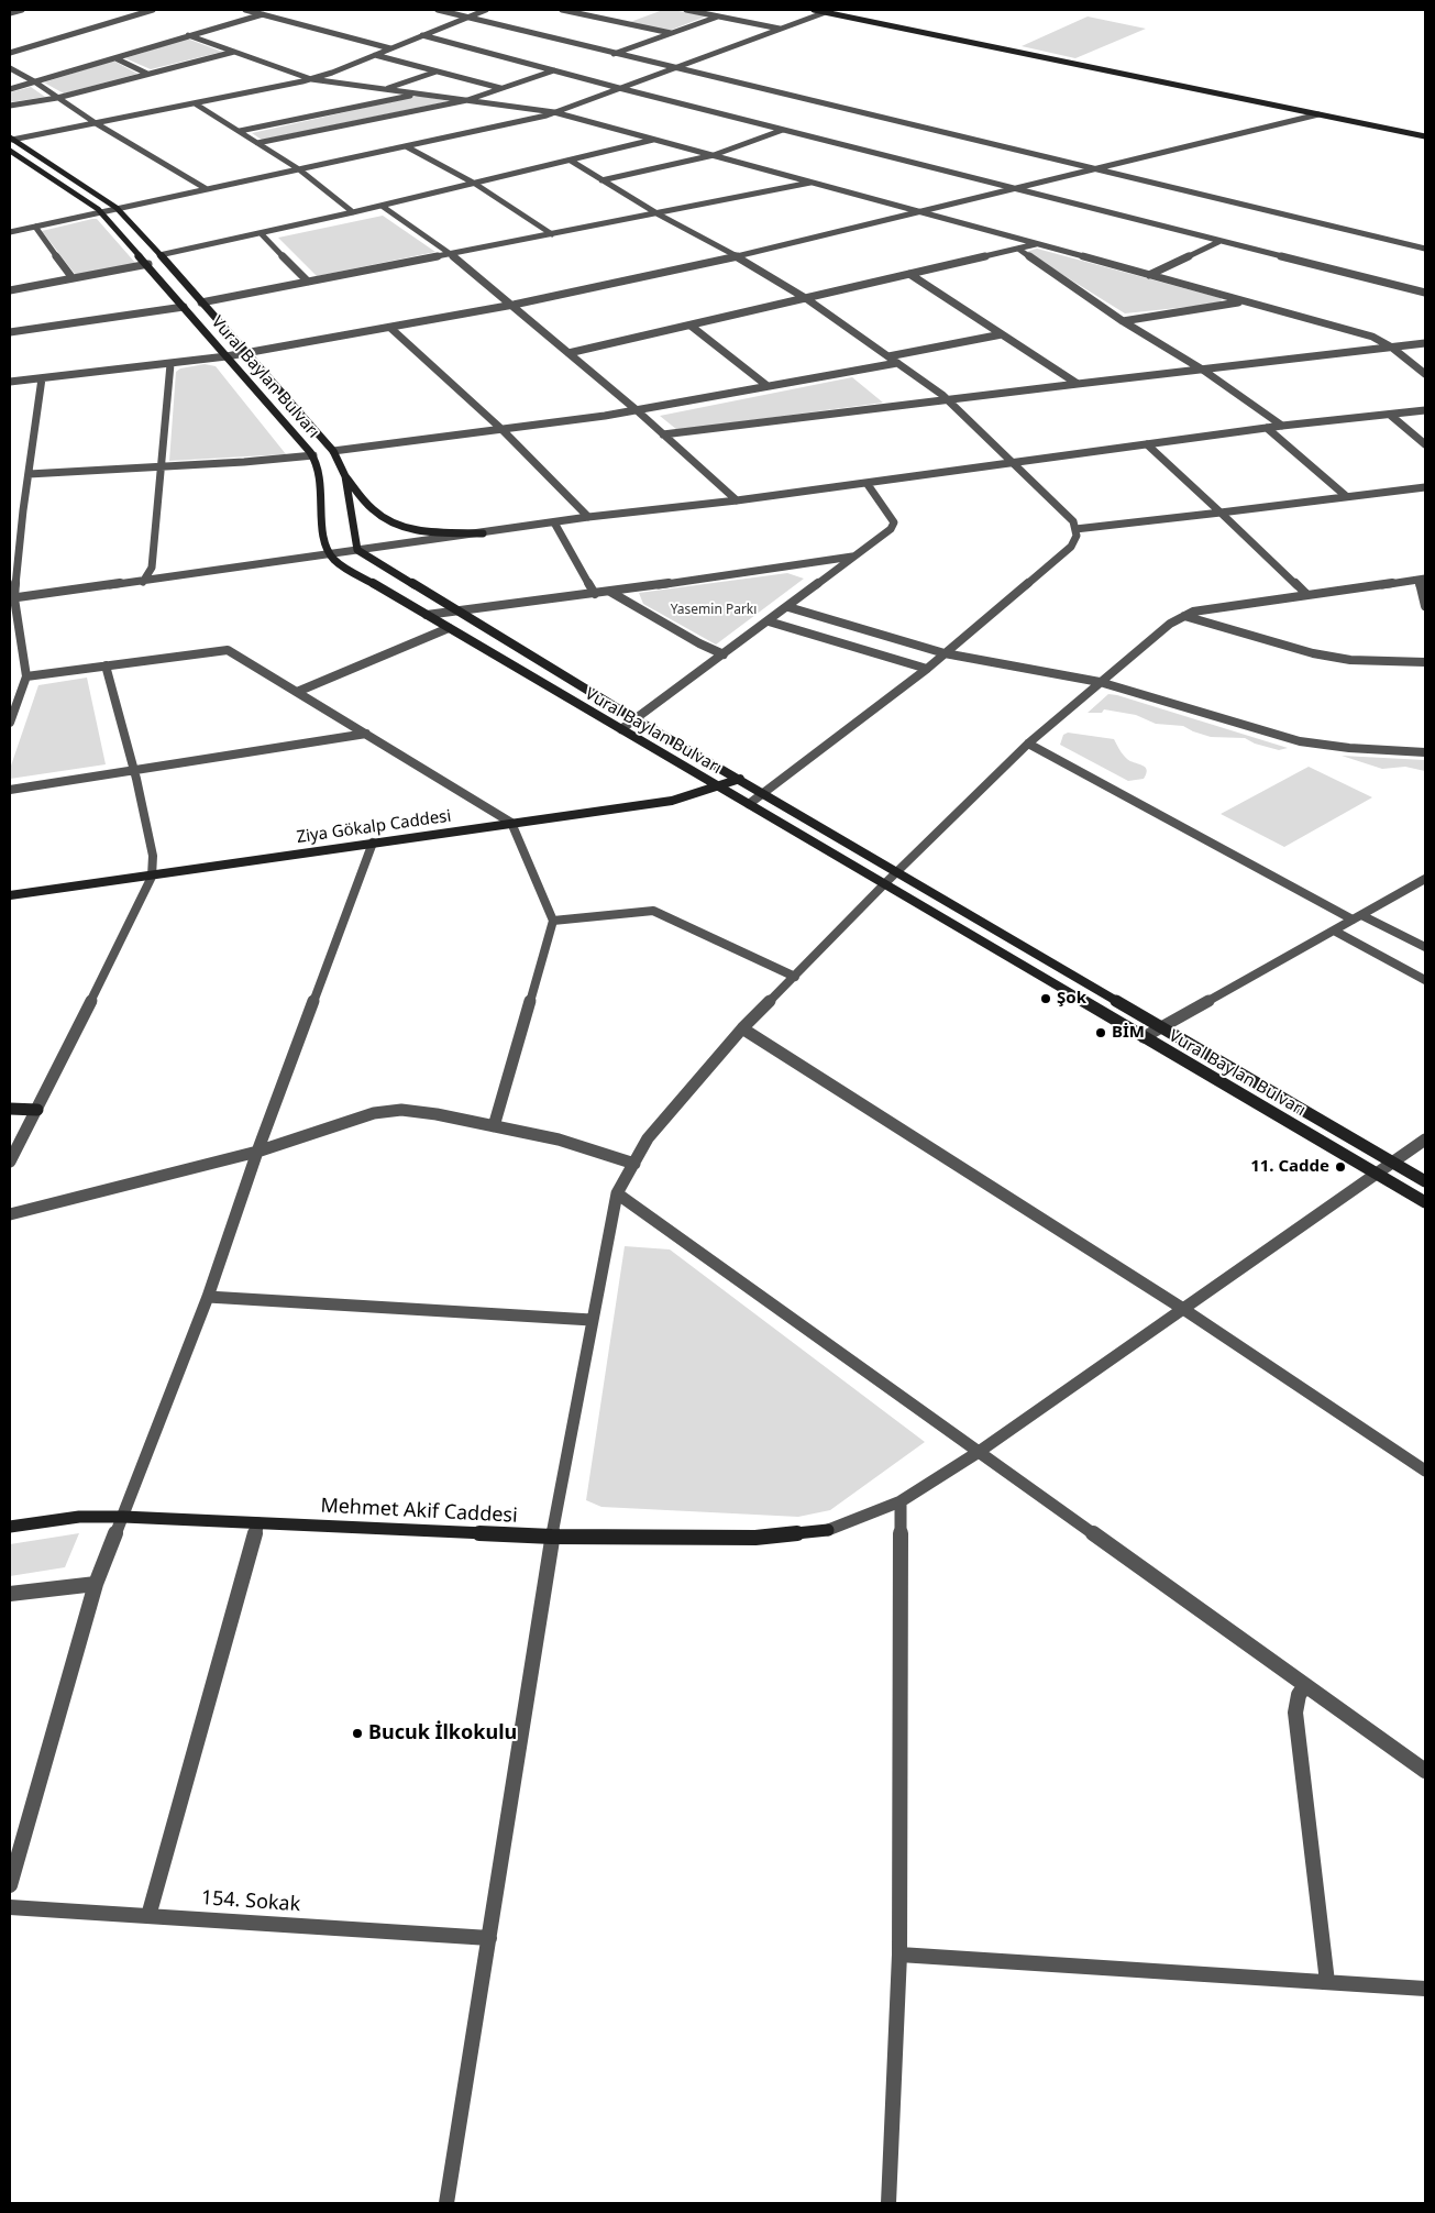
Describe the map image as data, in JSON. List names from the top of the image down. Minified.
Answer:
{"streets":{"main road":["Vural Baylan Bulvarı","Ziya Gökalp Caddesi","Mehmet Akif Caddesi"],"street":["154. Sokak"]},"crossings":[["Vural Baylan Bulvarı","Ziya Gökalp Caddesi"]],"parks":["Yasemin Parkı"],"places":["Şok","BİM","11. Cadde","Bucuk İlkokulu"]}
